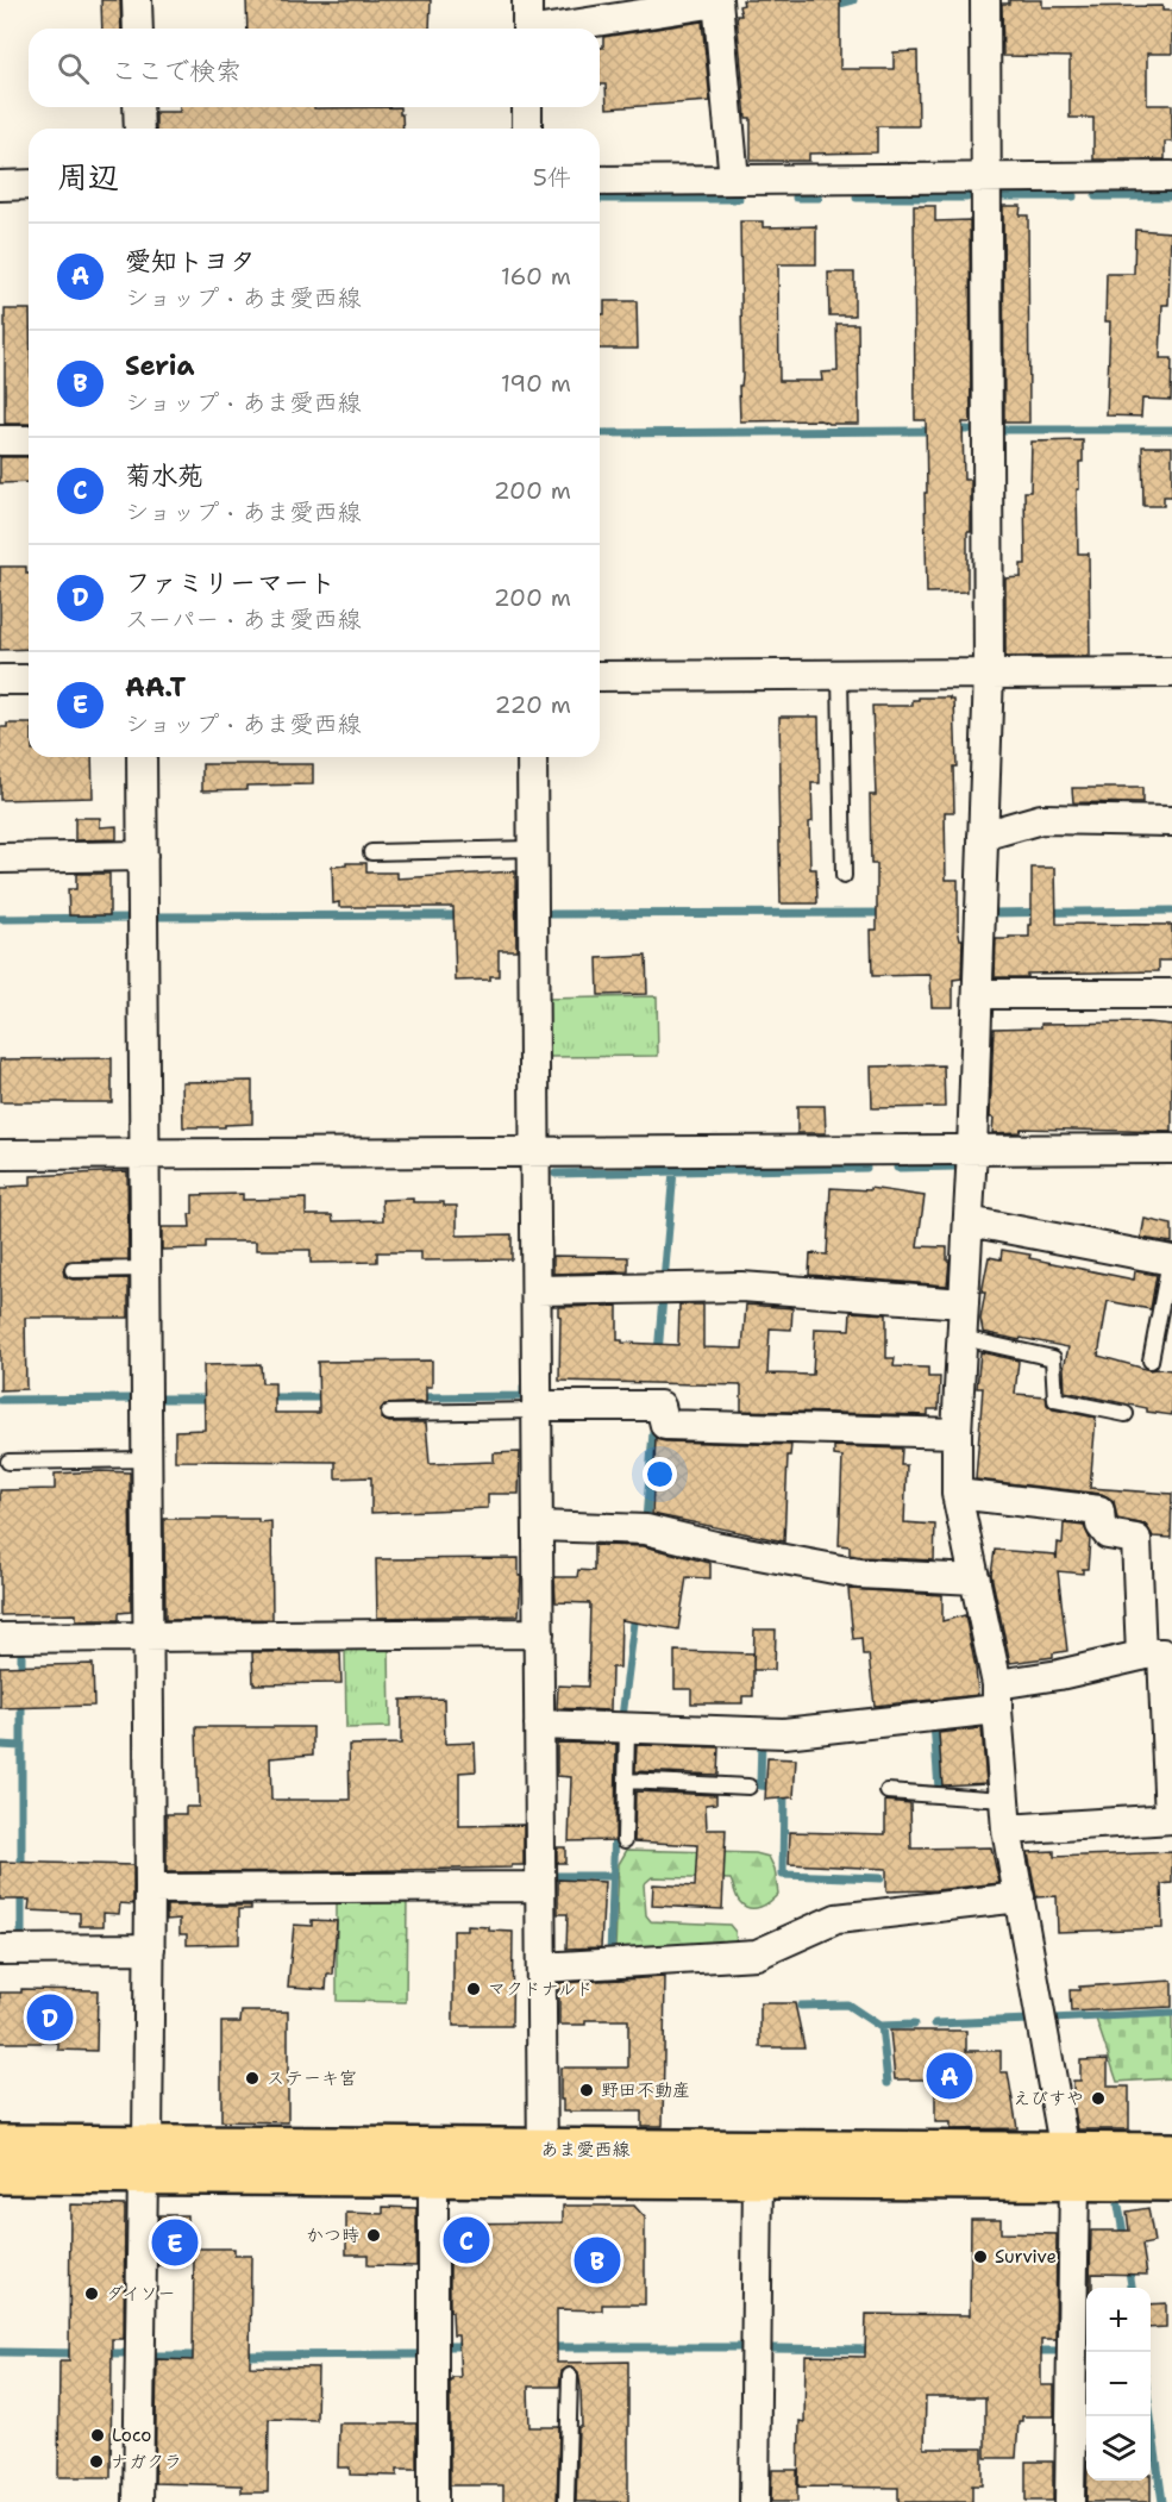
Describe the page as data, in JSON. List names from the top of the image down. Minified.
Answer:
{"streets":{"main road":["あま愛西線"]},"places":["マクドナルド","ステーキ宮","野田不動産","えびすや","かつ時","Survive","ダイソー","Loco","ナガクラ"],"page":{"search":"ここで検索","heading":["周辺","5件"],"list":[{"mark":"A","name":"愛知トヨタ","note":"ショップ · あま愛西線","value":"160 m"},{"mark":"B","name":"Seria","note":"ショップ · あま愛西線","value":"190 m"},{"mark":"C","name":"菊水苑","note":"ショップ · あま愛西線","value":"200 m"},{"mark":"D","name":"ファミリーマート","note":"スーパー · あま愛西線","value":"200 m"},{"mark":"E","name":"AA.T","note":"ショップ · あま愛西線","value":"220 m"}],"pins":["D","A","C","E","B"],"map_buttons":["+","−"]}}
